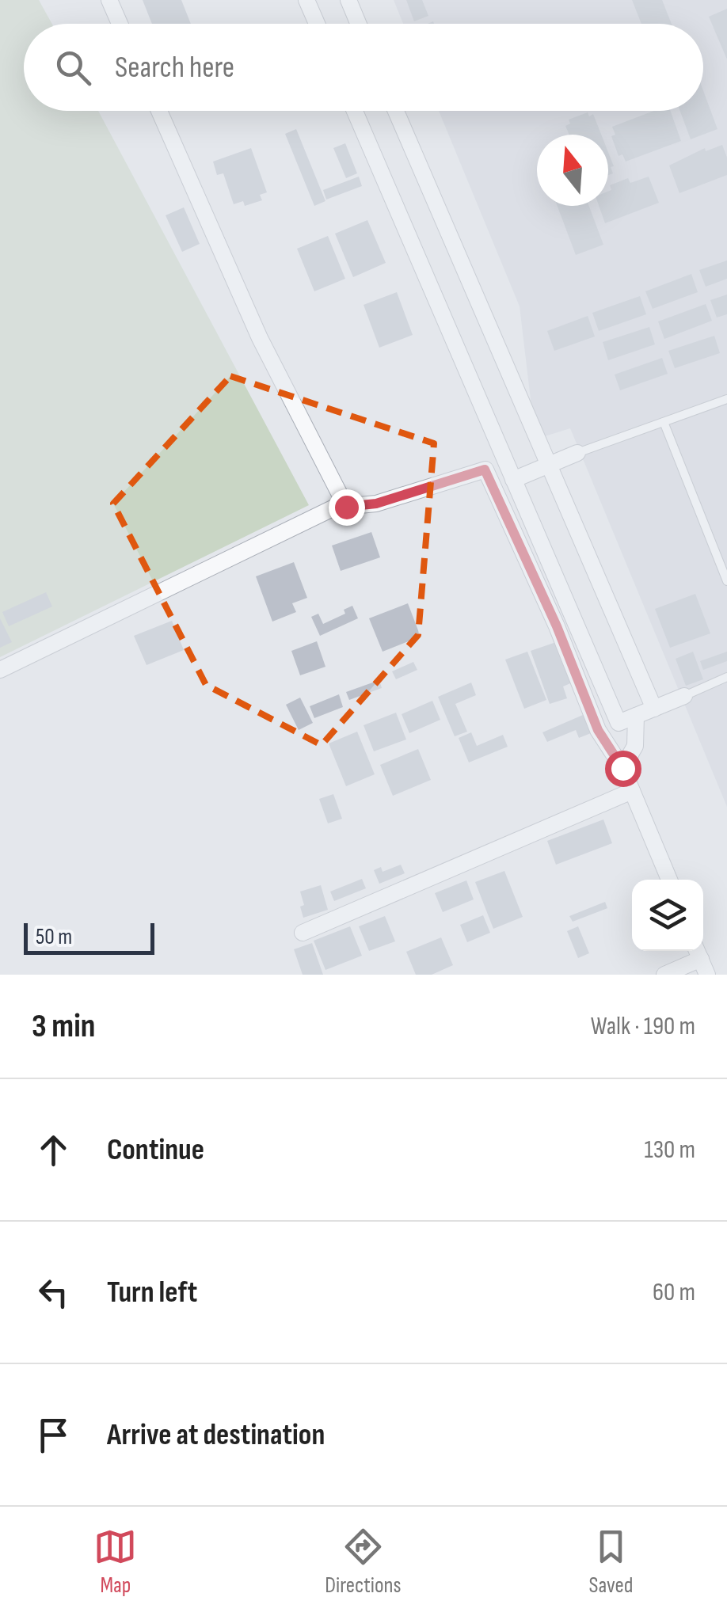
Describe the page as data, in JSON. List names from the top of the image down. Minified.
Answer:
{"scale_bar":"50 m","north":"top","page":{"search":"Search here","scale":"50 m","heading":["3 min","Walk · 190 m"],"list":[["Continue","130 m"],["Turn left","60 m"],"Arrive at destination"],"nav":["Map","Directions","Saved"]}}
